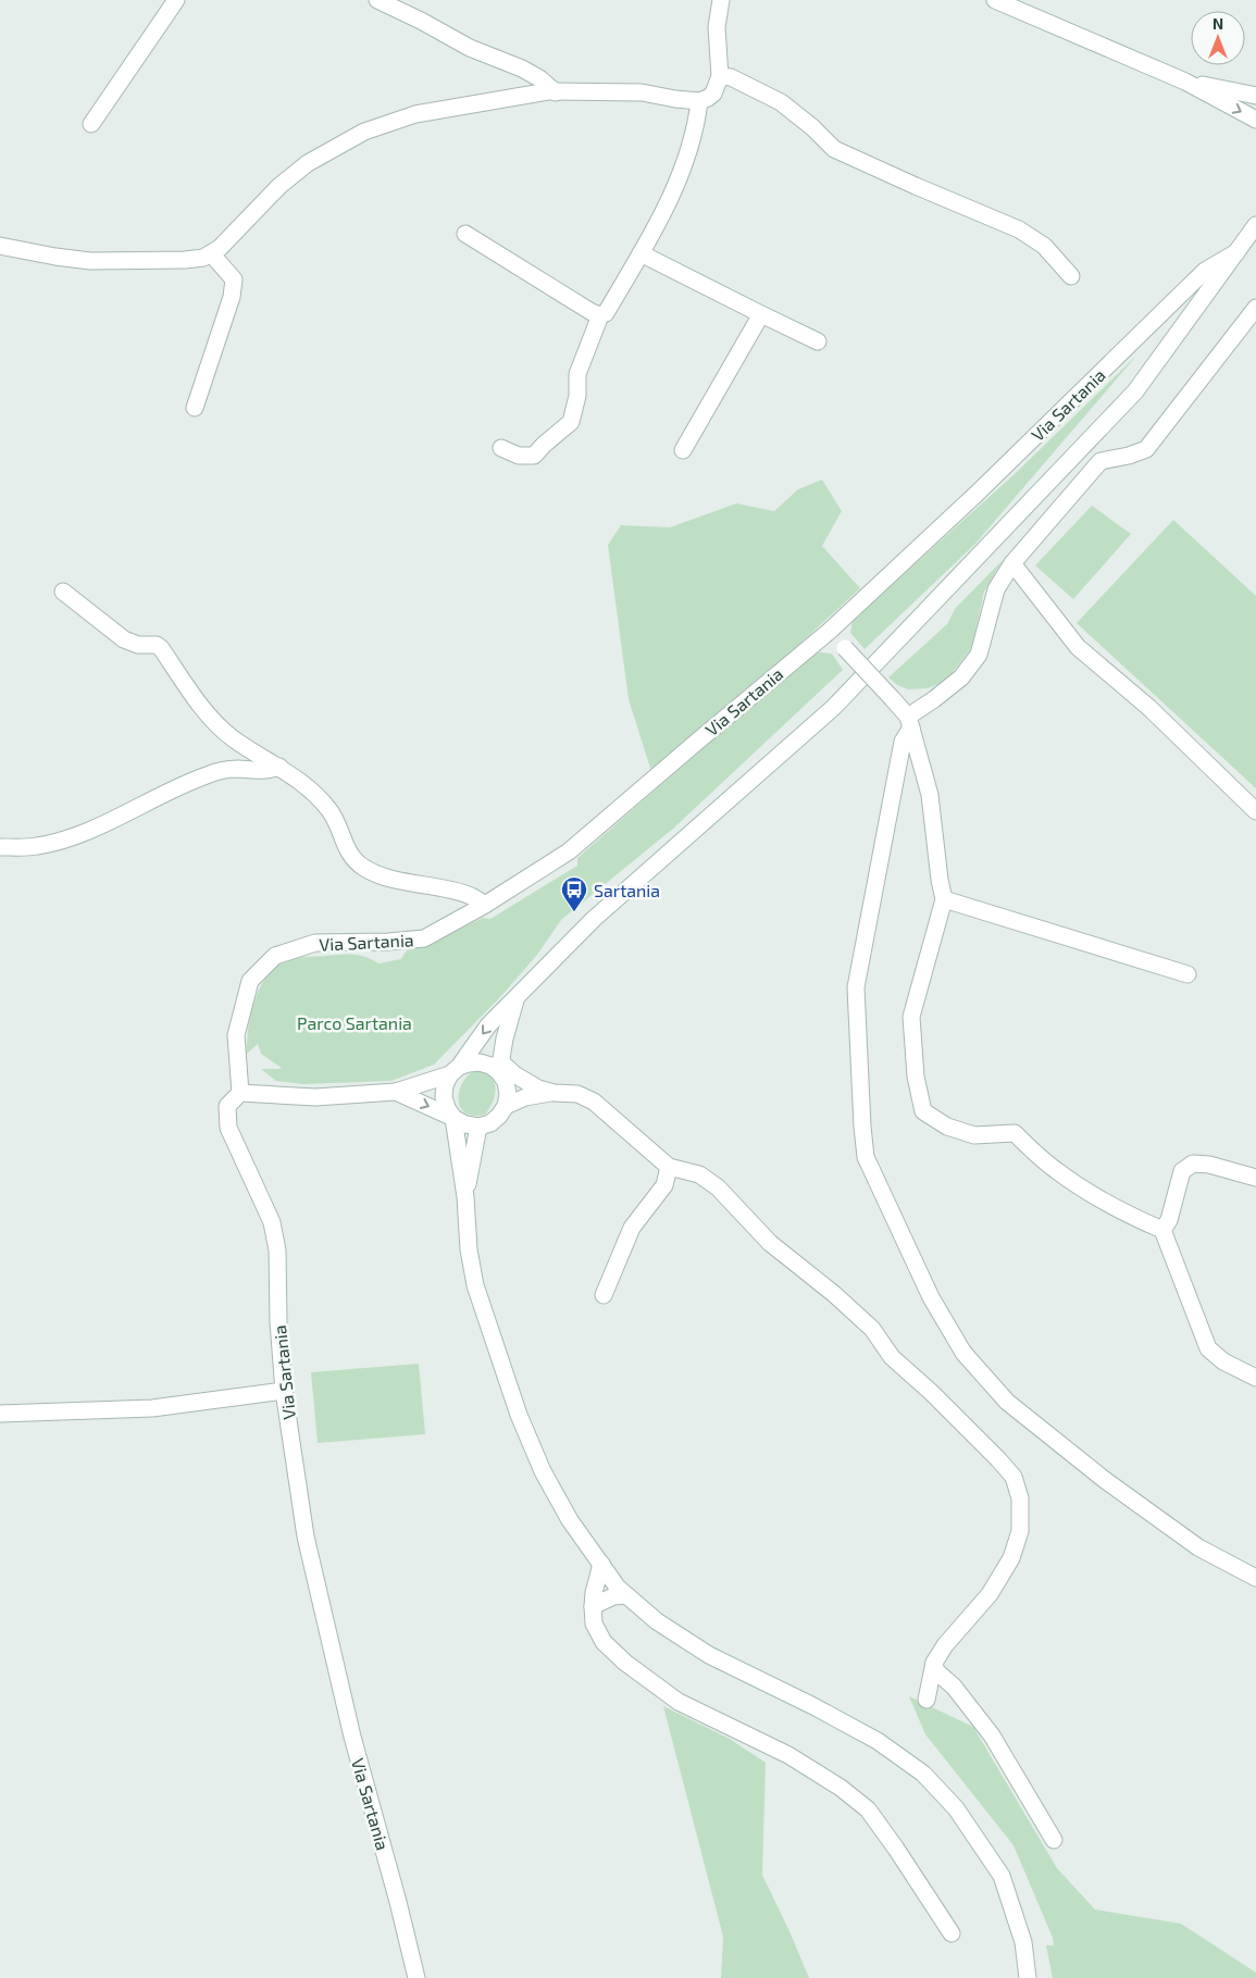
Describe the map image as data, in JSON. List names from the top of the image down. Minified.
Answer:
{"streets":{"street":["Via Sartania"]},"parks":["Parco Sartania"],"places":{"bus stop":["Sartania"]},"north":"top"}
